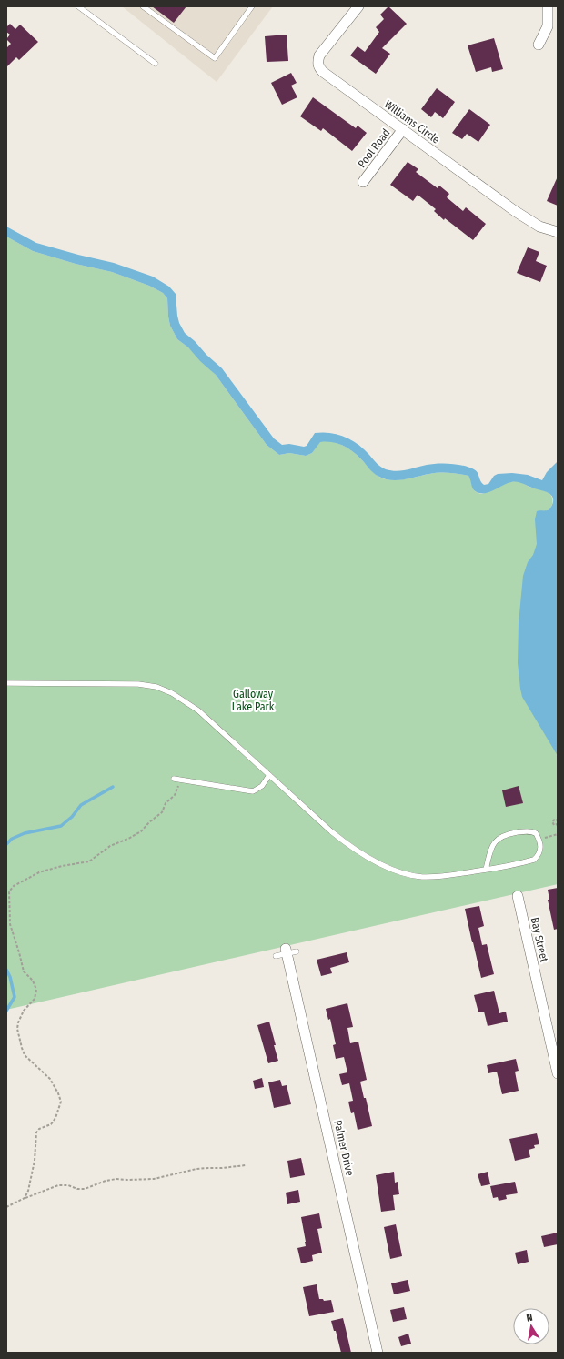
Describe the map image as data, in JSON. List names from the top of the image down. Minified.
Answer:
{"streets":{"street":["Williams Circle","Pool Road","Bay Street","Palmer Drive"]},"crossings":[["Williams Circle","Pool Road"]],"parks":["Galloway Lake Park"],"north":"top"}
